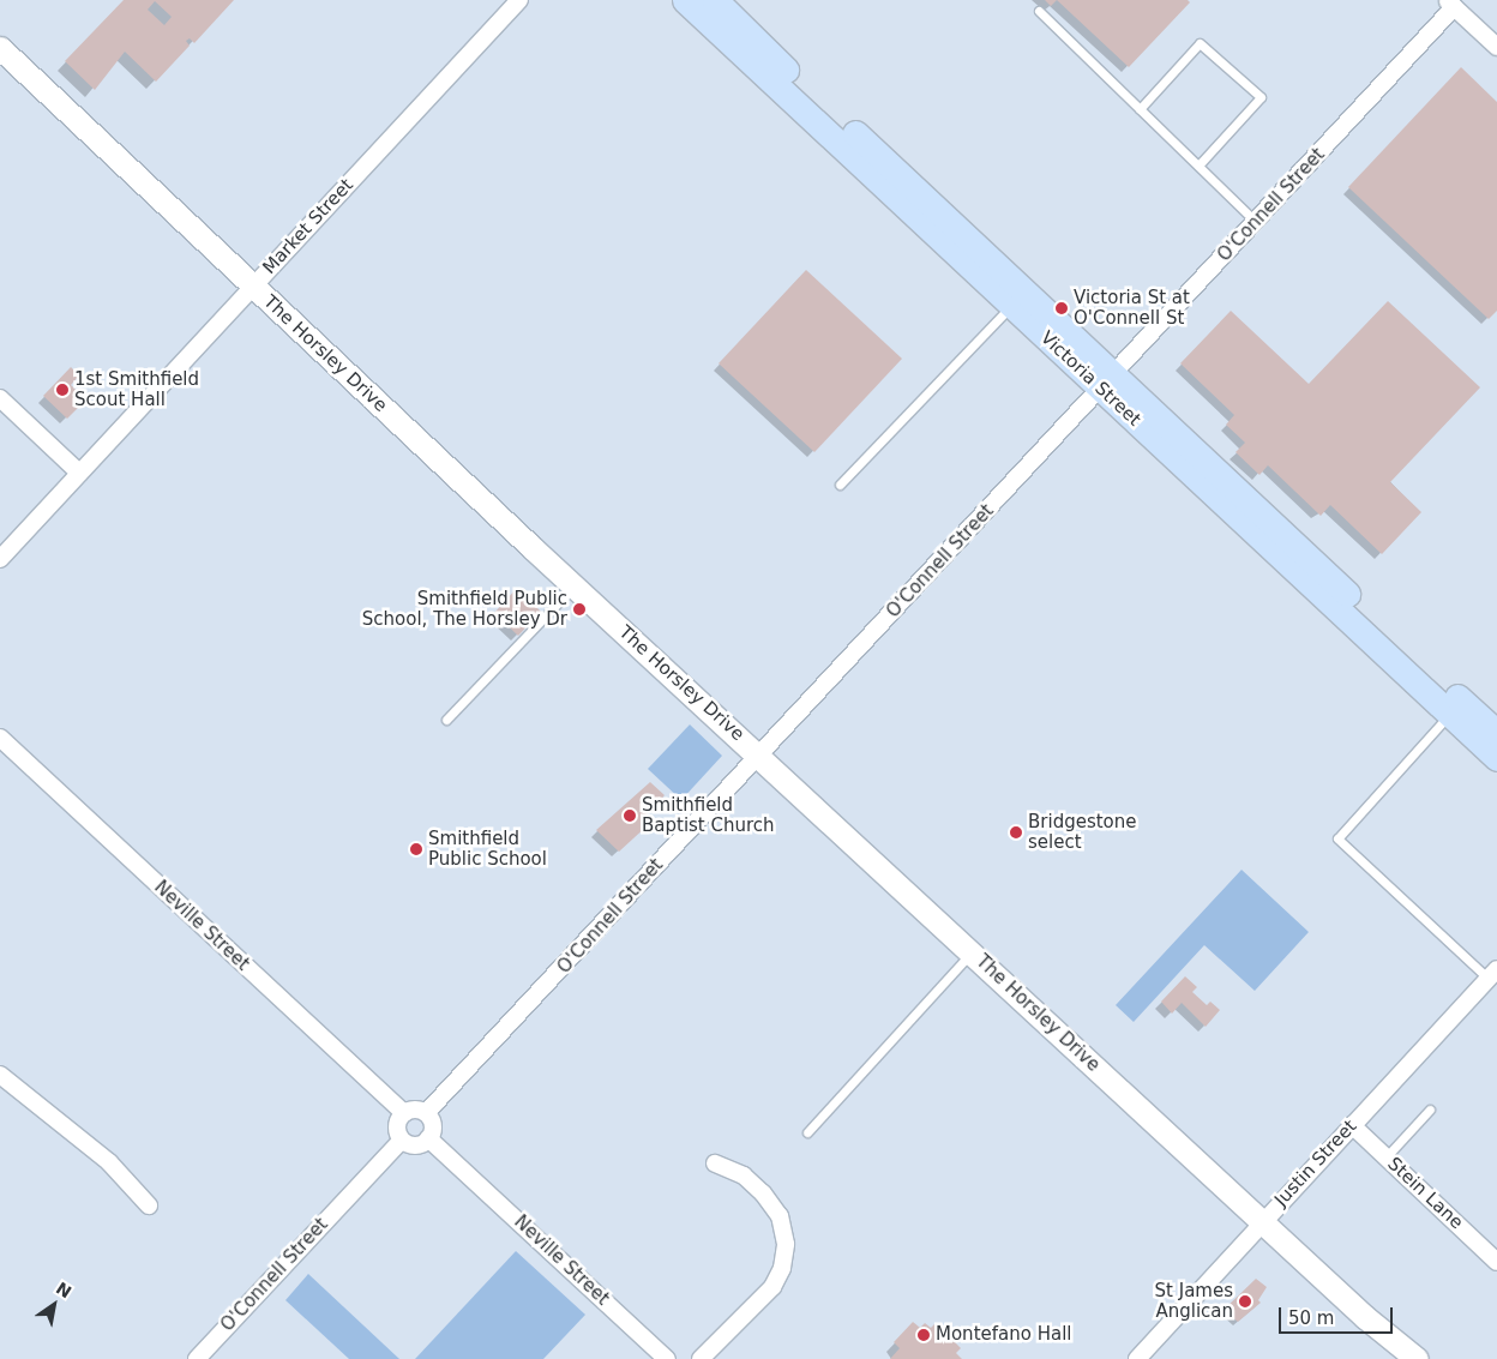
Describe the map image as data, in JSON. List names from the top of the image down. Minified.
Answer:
{"streets":{"main road":["The Horsley Drive","Victoria Street"],"street":["O'Connell Street","Market Street","Neville Street","Justin Street","Stein Lane"]},"crossings":[["O'Connell Street","The Horsley Drive"],["O'Connell Street","Victoria Street"],["O'Connell Street","Neville Street"],["Market Street","The Horsley Drive"],["The Horsley Drive","Justin Street"],["Justin Street","Stein Lane"]],"places":["Victoria St at O'Connell St","1st Smithfield Scout Hall","Smithfield Public School, The Horsley Dr","Smithfield Baptist Church","Bridgestone select","Smithfield Public School","St James Anglican","Montefano Hall"],"scale_bar":"50 m","north":"top right"}
